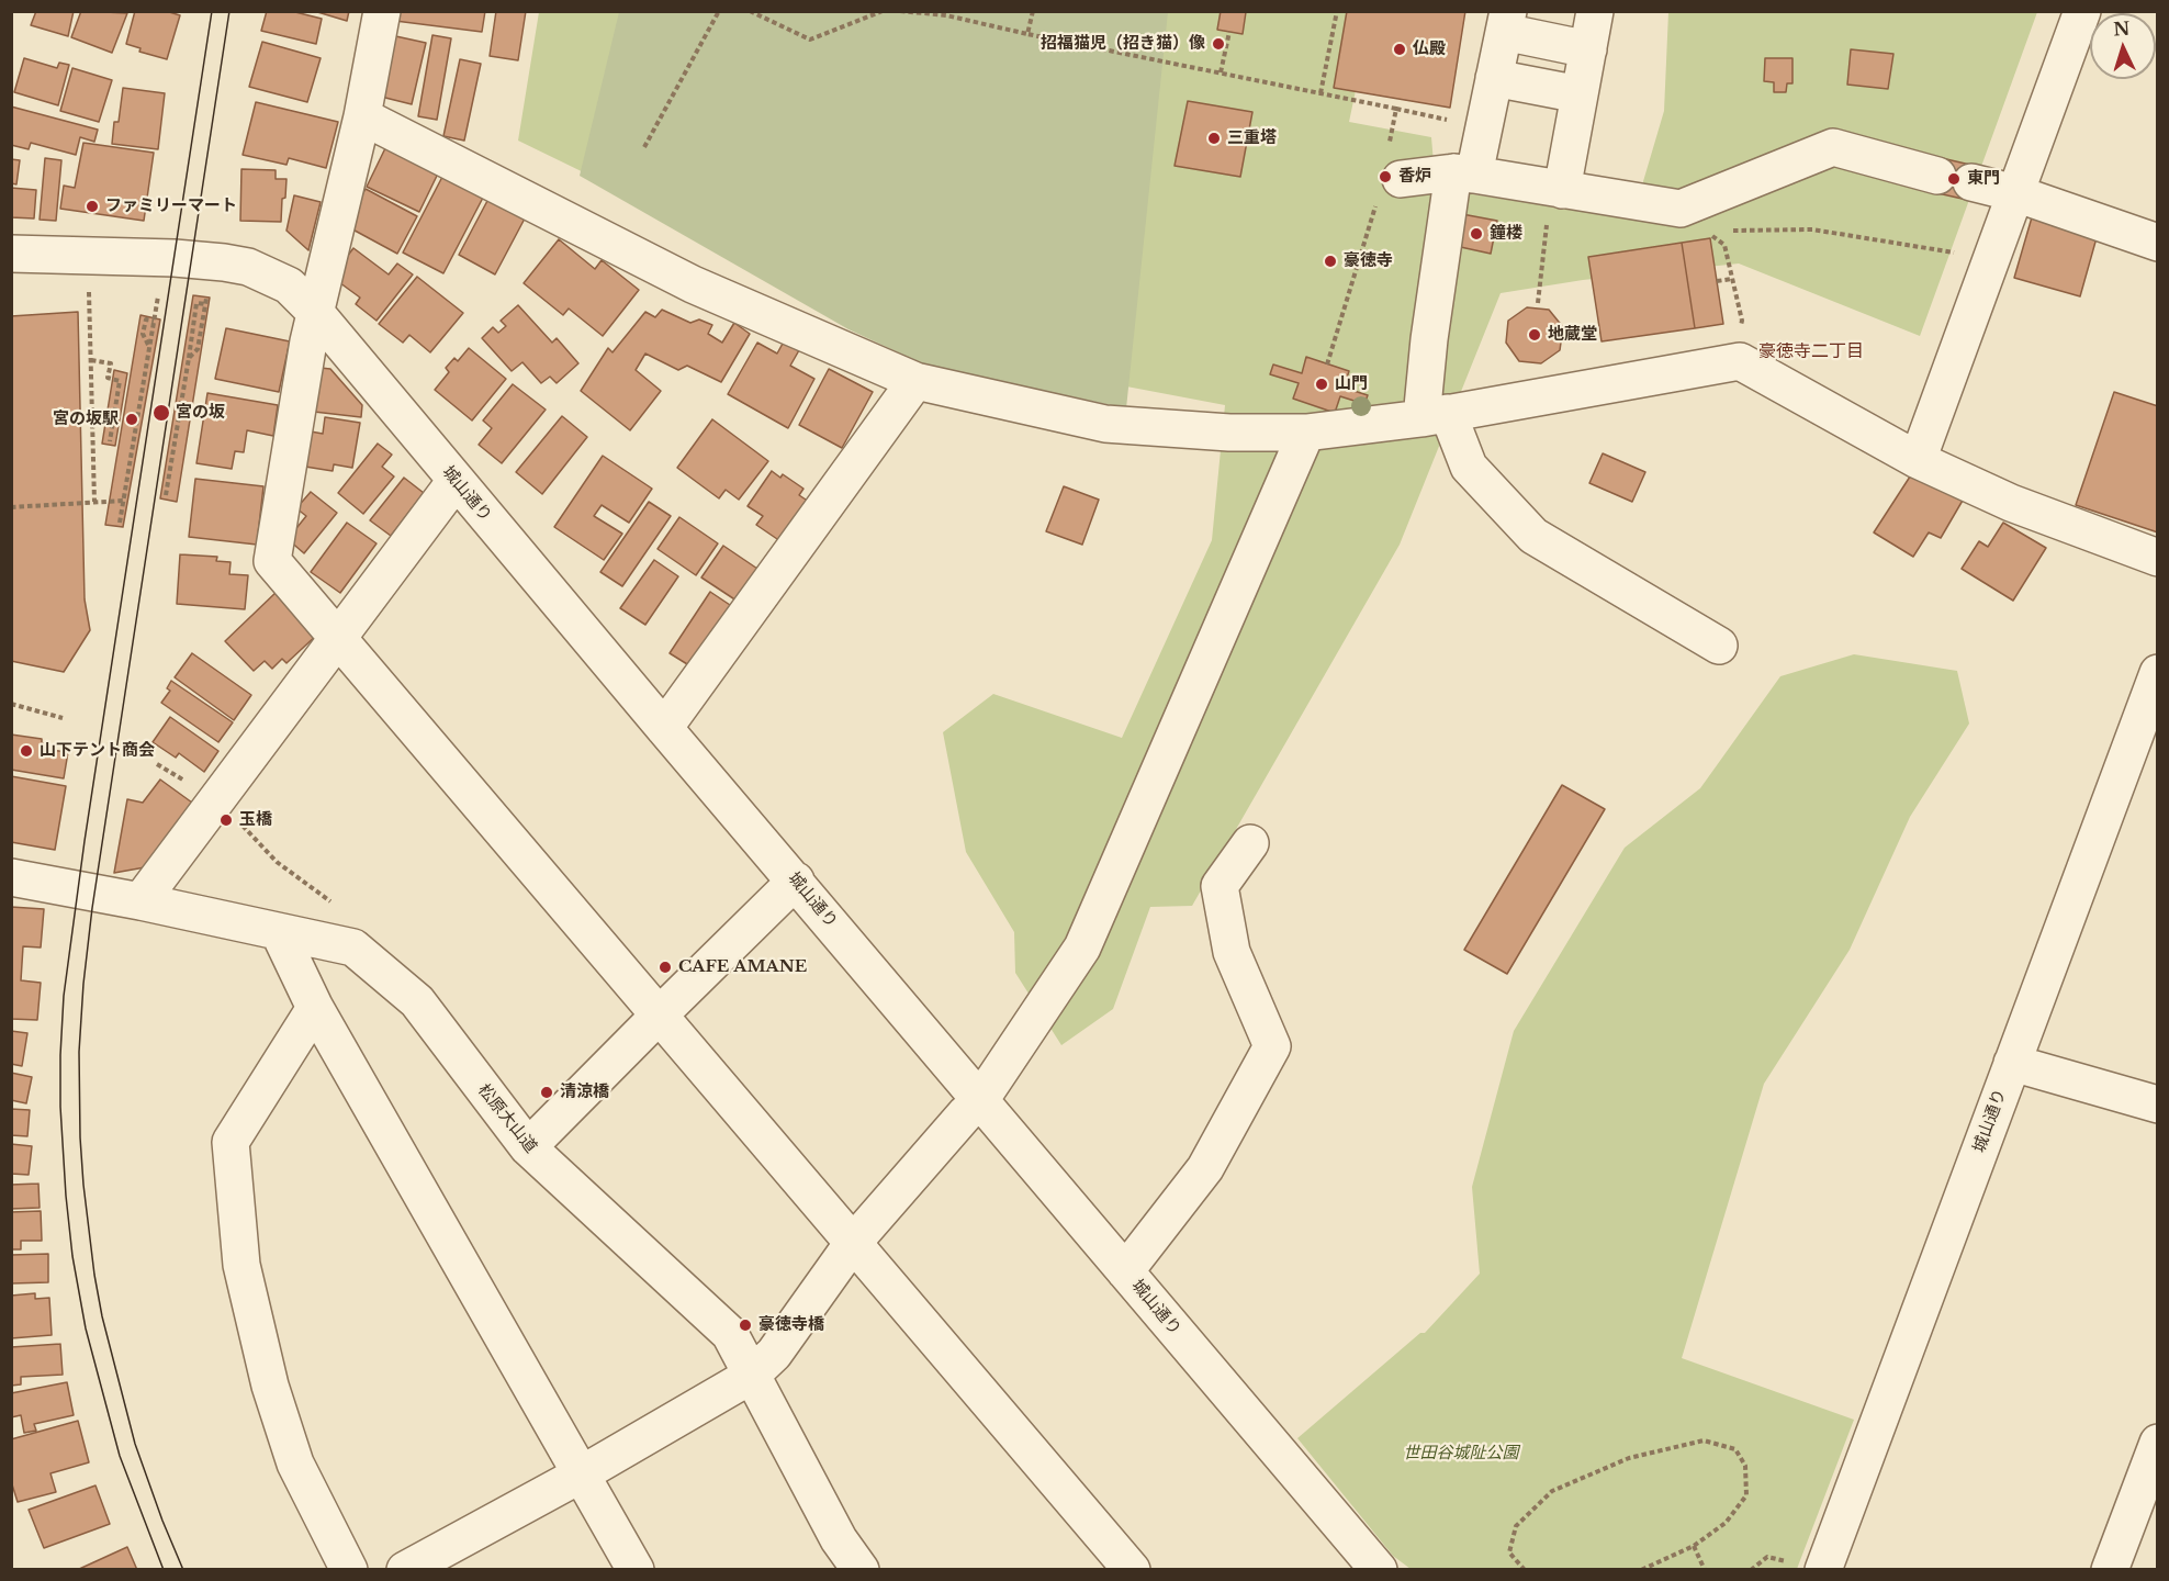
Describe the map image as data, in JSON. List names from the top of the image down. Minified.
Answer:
{"streets":{"street":["城山通り","松原大山道"]},"districts":["豪徳寺二丁目"],"parks":["世田谷城阯公園"],"places":["招福猫児（招き猫）像","仏殿","三重塔","香炉","東門","ファミリーマート","鐘楼","豪徳寺","地蔵堂","山門","宮の坂","宮の坂駅","山下テント商会","玉橋","CAFE AMANE","清涼橋","豪徳寺橋"],"north":"top"}
